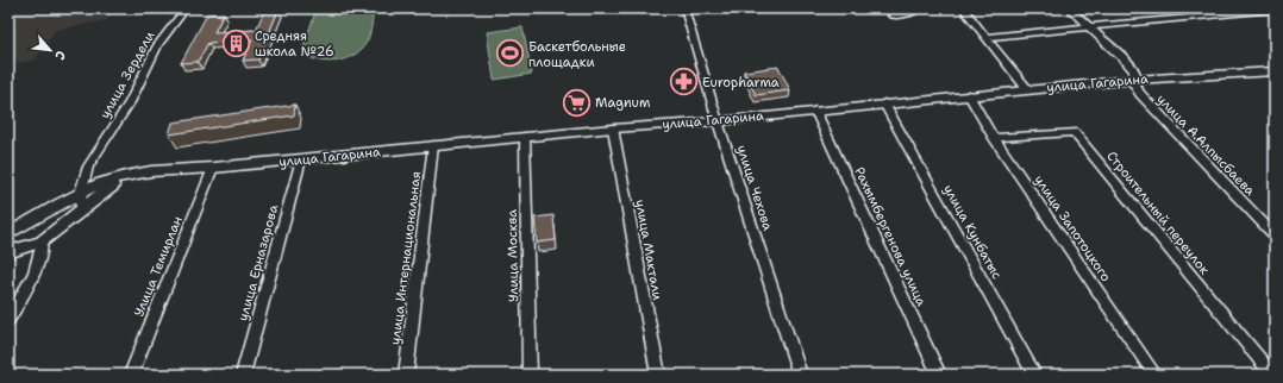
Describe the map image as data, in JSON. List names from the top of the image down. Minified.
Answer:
{"streets":{"main road":["улица Гагарина"],"street":["улица Зердели","улица А.Алпысбаева","улица Чехова","Строительный переулок","улица Запотоцкого","улица Кунбатыс","Рахымбергенова улица","улица Мактали","Улица Москва","улица Интернациональная","улица Ерназарова","Улица Темирлан"]},"crossings":[["улица Зердели","улица Гагарина"],["улица Гагарина","улица А.Алпысбаева"],["улица Гагарина","улица Чехова"],["улица Гагарина","улица Запотоцкого"],["улица Гагарина","улица Кунбатыс"],["улица Гагарина","Рахымбергенова улица"],["улица Гагарина","улица Мактали"],["улица Гагарина","Улица Москва"],["улица Гагарина","улица Интернациональная"],["улица Гагарина","улица Ерназарова"],["улица Гагарина","Улица Темирлан"],["Строительный переулок","улица Запотоцкого"]],"places":{"building":["Средняя школа №26"],"sports":["Баскетбольные площадки"],"pharmacy":["Europharma"],"supermarket":["Magnum"]},"north":"bottom right"}
